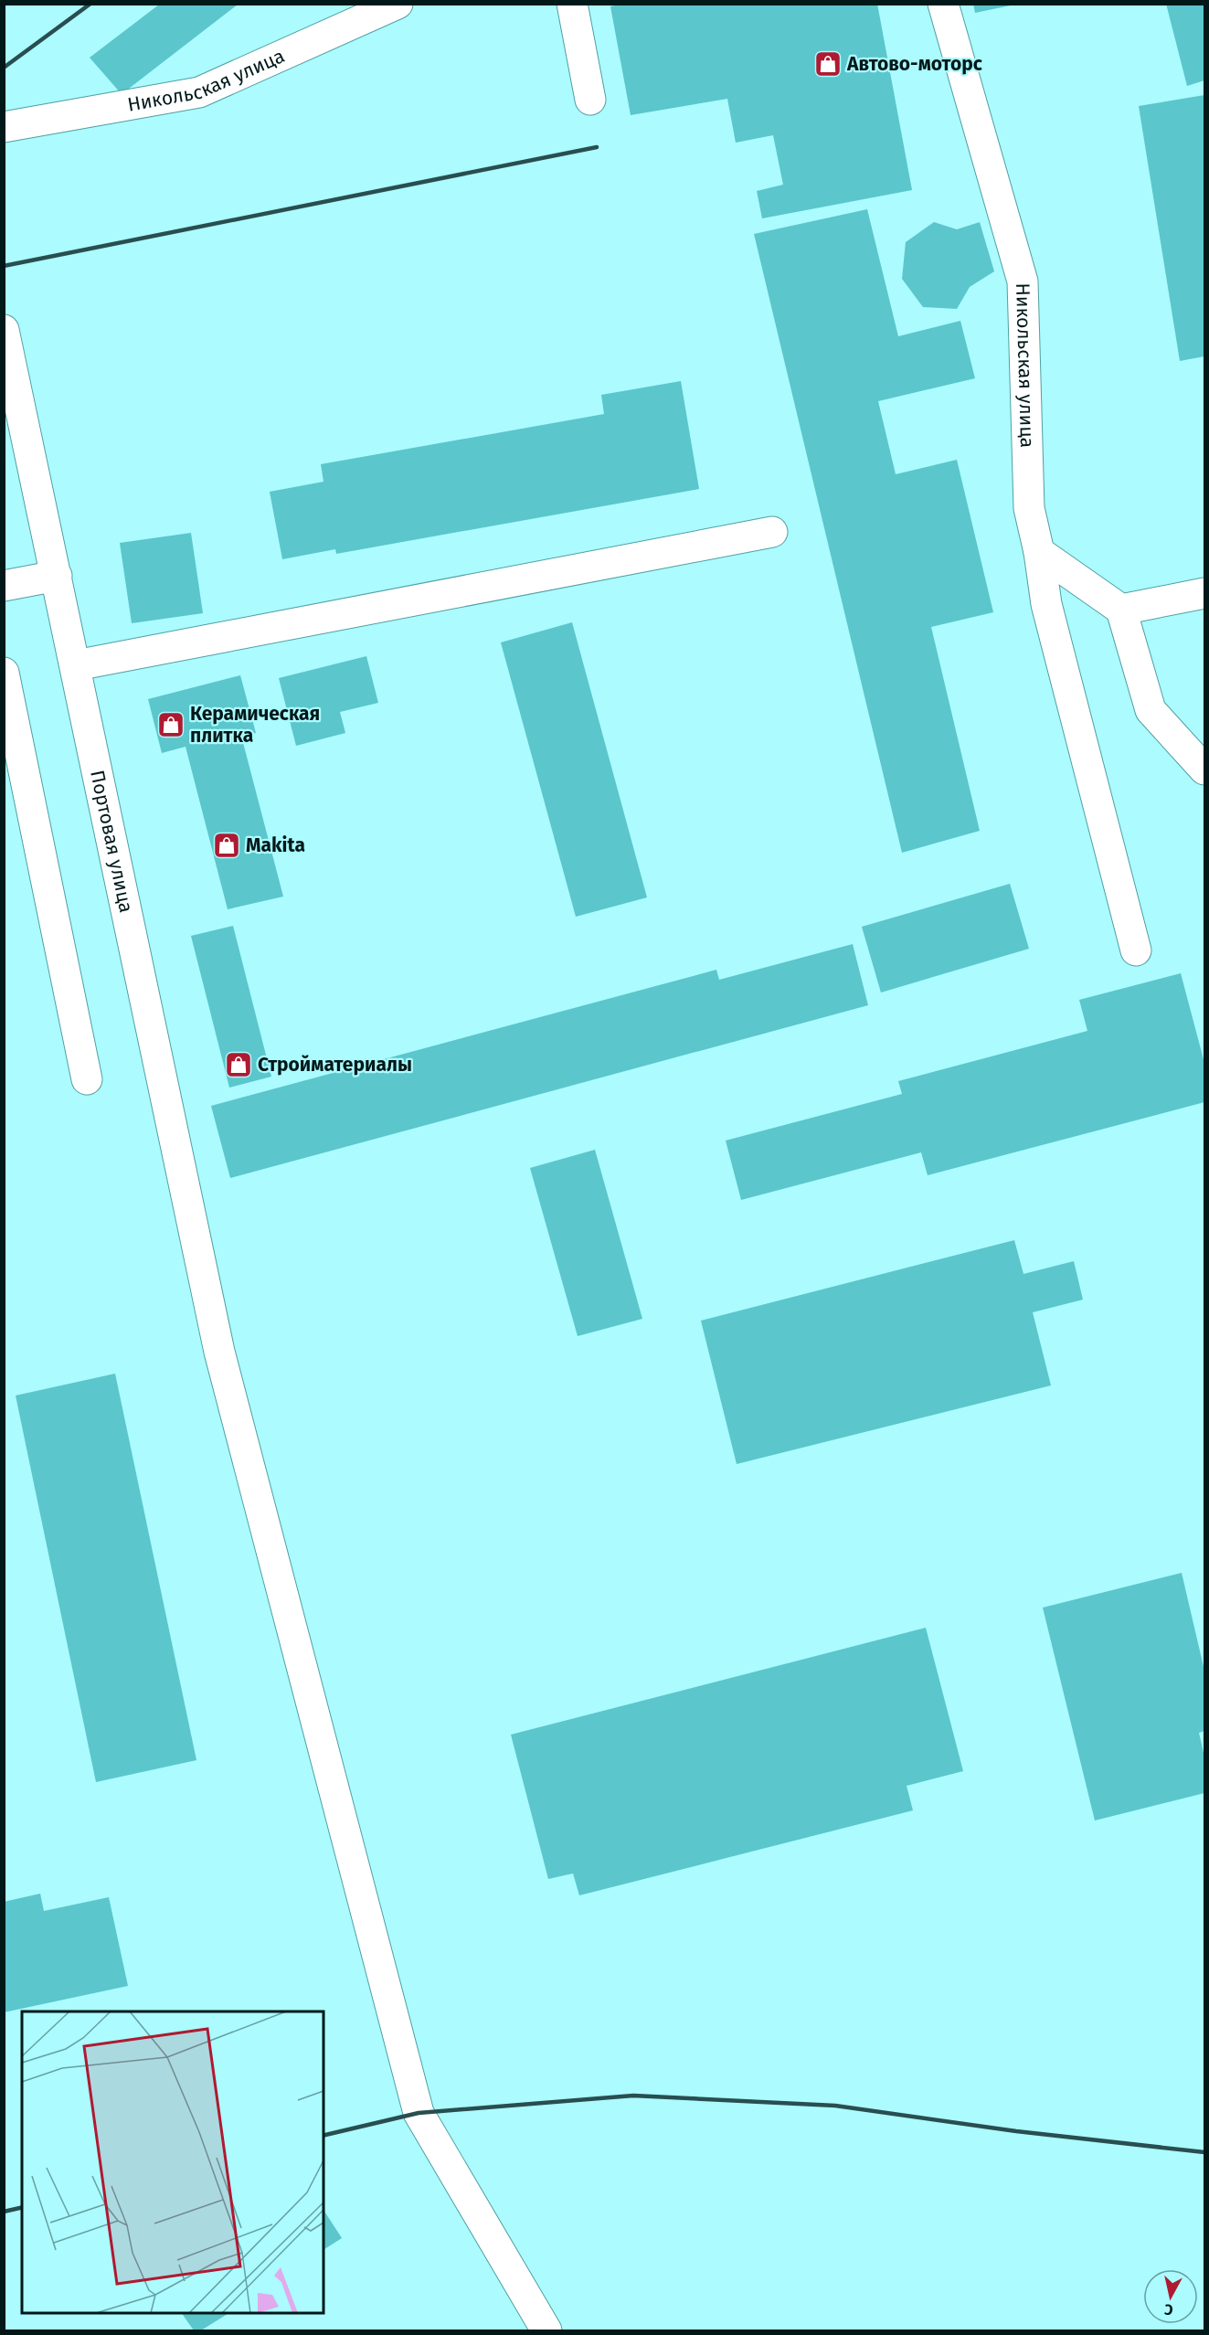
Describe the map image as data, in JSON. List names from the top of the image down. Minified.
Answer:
{"streets":{"street":["Никольская улица","Портовая улица"]},"places":{"shop":["Автово-моторс","Керамическая плитка","Makita","Стройматериалы"]},"north":"bottom"}
